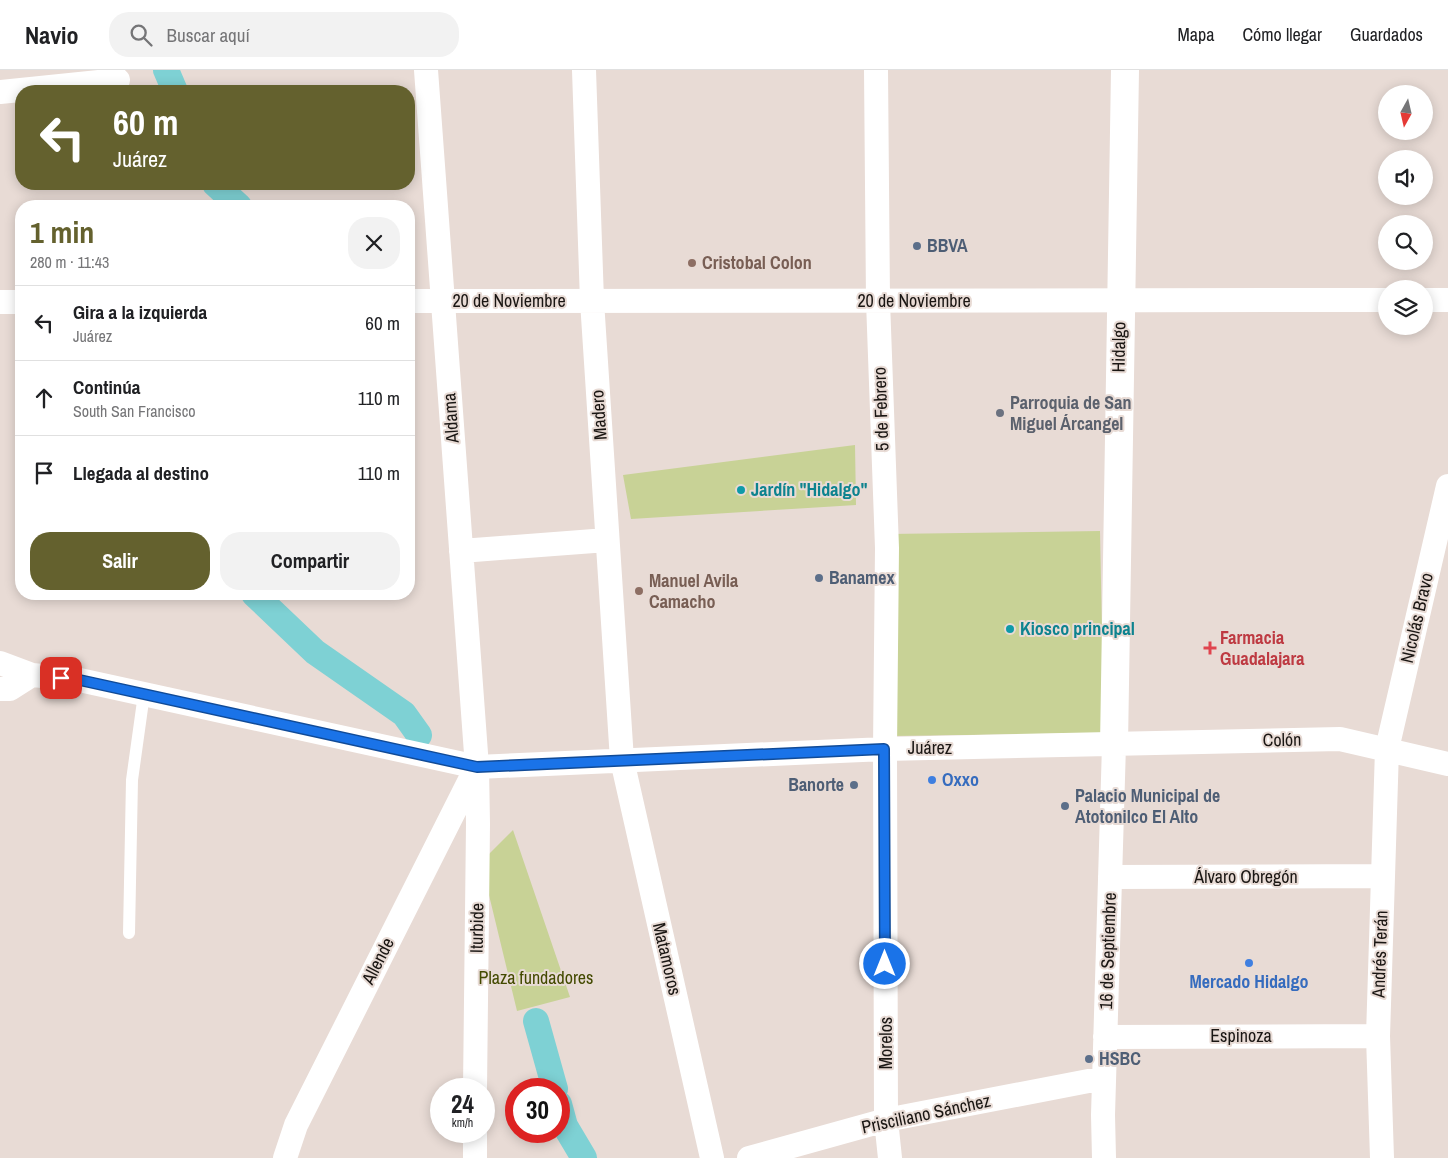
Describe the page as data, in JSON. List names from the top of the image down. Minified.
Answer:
{"streets":{"street":["20 de Noviembre","Hidalgo","5 de Febrero","Madero","Aldama","Nicolás Bravo","Colón","Juárez","Álvaro Obregón","Iturbide","16 de Septiembre","Andrés Terán","Matamoros","Allende","Espinoza","Morelos","Prisciliano Sánchez"]},"crossings":[["20 de Noviembre","Hidalgo"],["20 de Noviembre","5 de Febrero"],["20 de Noviembre","Madero"],["20 de Noviembre","Aldama"],["Hidalgo","Colón"],["Hidalgo","Juárez"],["Hidalgo","16 de Septiembre"],["5 de Febrero","Juárez"],["5 de Febrero","Morelos"],["Madero","Juárez"],["Madero","Matamoros"],["Aldama","Juárez"],["Aldama","Iturbide"],["Aldama","Allende"],["Nicolás Bravo","Colón"],["Nicolás Bravo","Andrés Terán"],["Colón","Juárez"],["Colón","16 de Septiembre"],["Colón","Andrés Terán"],["Juárez","Iturbide"],["Juárez","16 de Septiembre"],["Juárez","Matamoros"],["Juárez","Allende"],["Juárez","Morelos"],["Álvaro Obregón","16 de Septiembre"],["Álvaro Obregón","Andrés Terán"],["Iturbide","Allende"],["16 de Septiembre","Espinoza"],["16 de Septiembre","Prisciliano Sánchez"],["Andrés Terán","Espinoza"],["Morelos","Prisciliano Sánchez"]],"parks":["Plaza fundadores"],"places":{"other":["BBVA","Cristobal Colon","Parroquia de San Miguel Árcangel","Jardín \"Hidalgo\"","Banamex","Manuel Avila Camacho","Kiosco principal","Oxxo","Banorte","Palacio Municipal de Atotonilco El Alto","Mercado Hidalgo","HSBC"],"health":["Farmacia Guadalajara"]},"north":"bottom","page":{"header":"Navio","search":"Buscar aquí","nav":["Mapa","Cómo llegar","Guardados"],"turn":["60 m","Juárez"],"heading":["1 min","280 m · 11:43"],"list":[{"name":"Gira a la izquierda","note":"Juárez","value":"60 m"},{"name":"Continúa","note":"South San Francisco","value":"110 m"},{"name":"Llegada al destino","value":"110 m"}],"buttons":["Salir","Compartir"],"speed":"24 km/h","limit":"30"}}
